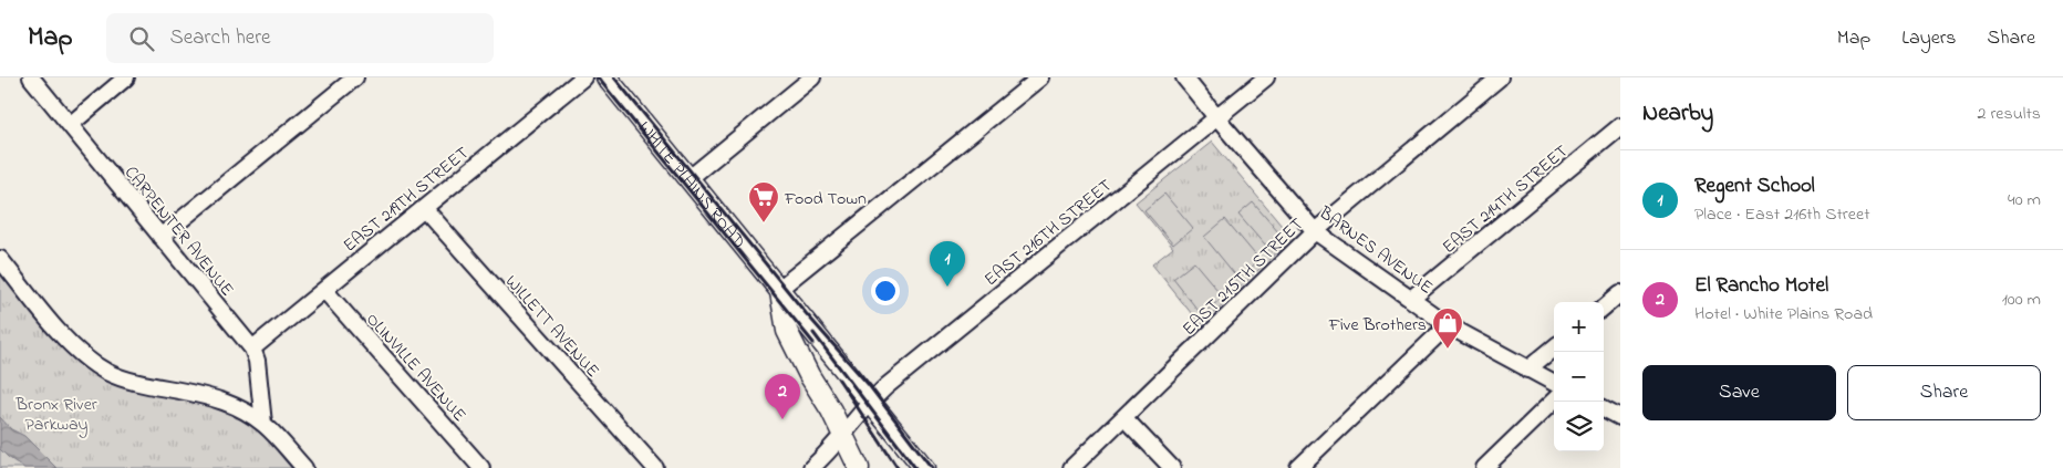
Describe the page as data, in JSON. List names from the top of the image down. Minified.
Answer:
{"streets":{"main road":["WHITE PLAINS ROAD"],"street":["EAST 219TH STREET","EAST 214TH STREET","CARPENTER AVENUE","EAST 216TH STREET","BARNES AVENUE","EAST 215TH STREET","WILLETT AVENUE","OLINVILLE AVENUE"]},"crossings":[["WHITE PLAINS ROAD","EAST 216TH STREET"],["EAST 219TH STREET","CARPENTER AVENUE"],["EAST 219TH STREET","WILLETT AVENUE"],["EAST 219TH STREET","OLINVILLE AVENUE"],["EAST 214TH STREET","BARNES AVENUE"],["EAST 216TH STREET","BARNES AVENUE"],["BARNES AVENUE","EAST 215TH STREET"]],"parks":["Bronx River Parkway"],"places":{"supermarket":["Food Town"],"shop":["Five Brothers"]},"page":{"header":"Map","search":"Search here","nav":["Map","Layers","Share"],"heading":["Nearby","2 results"],"list":[{"mark":"1","name":"Regent School","note":"Place · East 216th Street","value":"40 m"},{"mark":"2","name":"El Rancho Motel","note":"Hotel · White Plains Road","value":"100 m"}],"pins":["1","2"],"map_buttons":["+","−"],"buttons":["Save","Share"]}}
